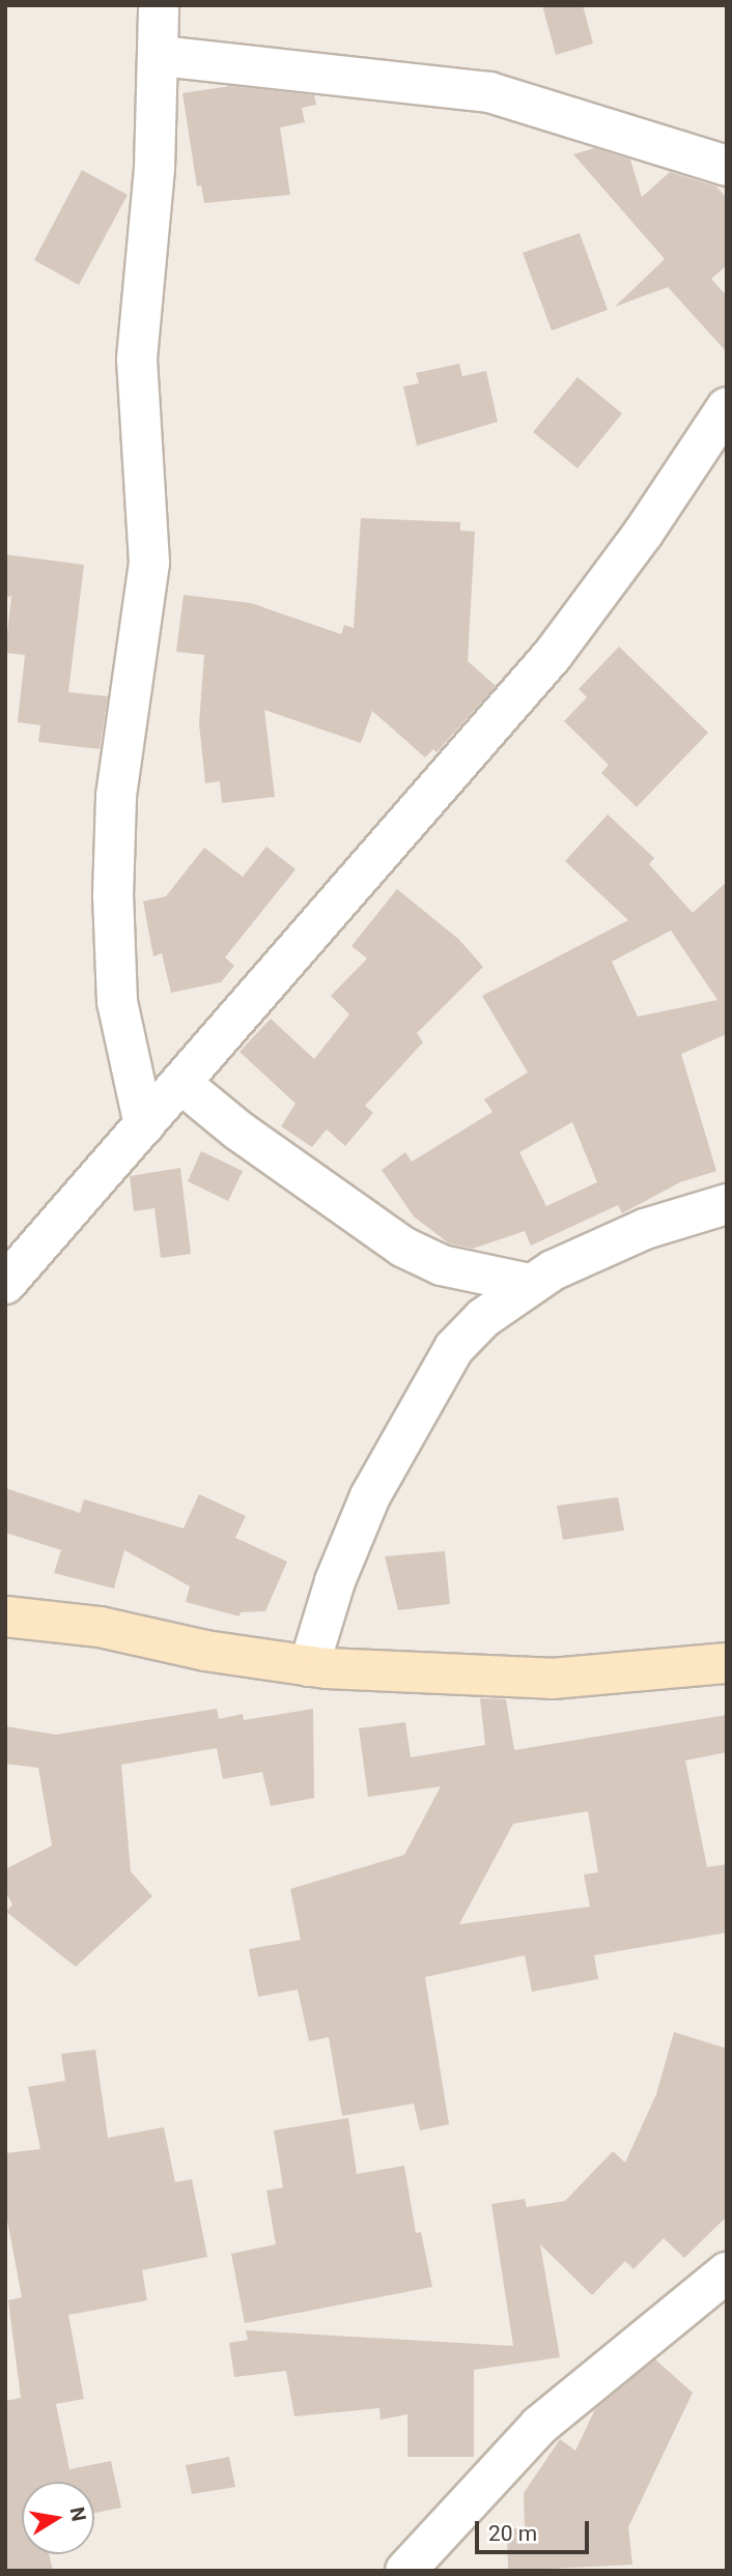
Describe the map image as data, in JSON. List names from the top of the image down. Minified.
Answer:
{"scale_bar":"20 m","north":"right"}
